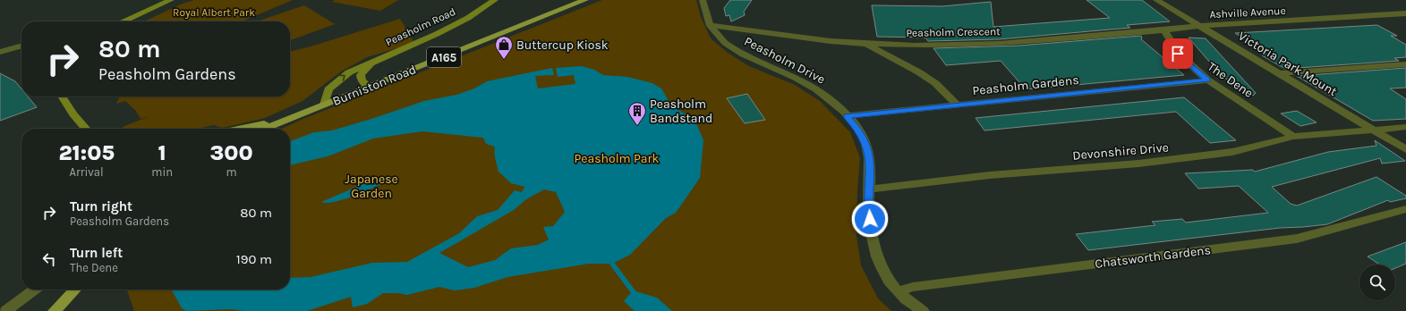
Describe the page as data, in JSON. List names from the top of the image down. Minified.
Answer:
{"streets":{"main road":["Peasholm Road","A165","Burniston Road"],"street":["Ashville Avenue","Peasholm Crescent","Peasholm Drive","Victoria Park Mount","The Dene","Peasholm Gardens","Devonshire Drive","Chatsworth Gardens"]},"crossings":[["Ashville Avenue","Peasholm Crescent"],["Ashville Avenue","Victoria Park Mount"],["Peasholm Road","Burniston Road"],["Peasholm Crescent","Peasholm Drive"],["Peasholm Crescent","Victoria Park Mount"],["Peasholm Crescent","The Dene"],["Peasholm Drive","Peasholm Gardens"],["Peasholm Drive","Devonshire Drive"],["Peasholm Drive","Chatsworth Gardens"],["Victoria Park Mount","Devonshire Drive"],["The Dene","Peasholm Gardens"],["The Dene","Devonshire Drive"]],"parks":["Royal Albert Park","Peasholm Park","Japanese Garden"],"places":{"shop":["Buttercup Kiosk"],"building":["Peasholm Bandstand"]},"page":{"turn":["80 m","Peasholm Gardens"],"eta":["21:05","Arrival","1","min","300","m"],"list":[{"name":"Turn right","note":"Peasholm Gardens","value":"80 m"},{"name":"Turn left","note":"The Dene","value":"190 m"}]}}
